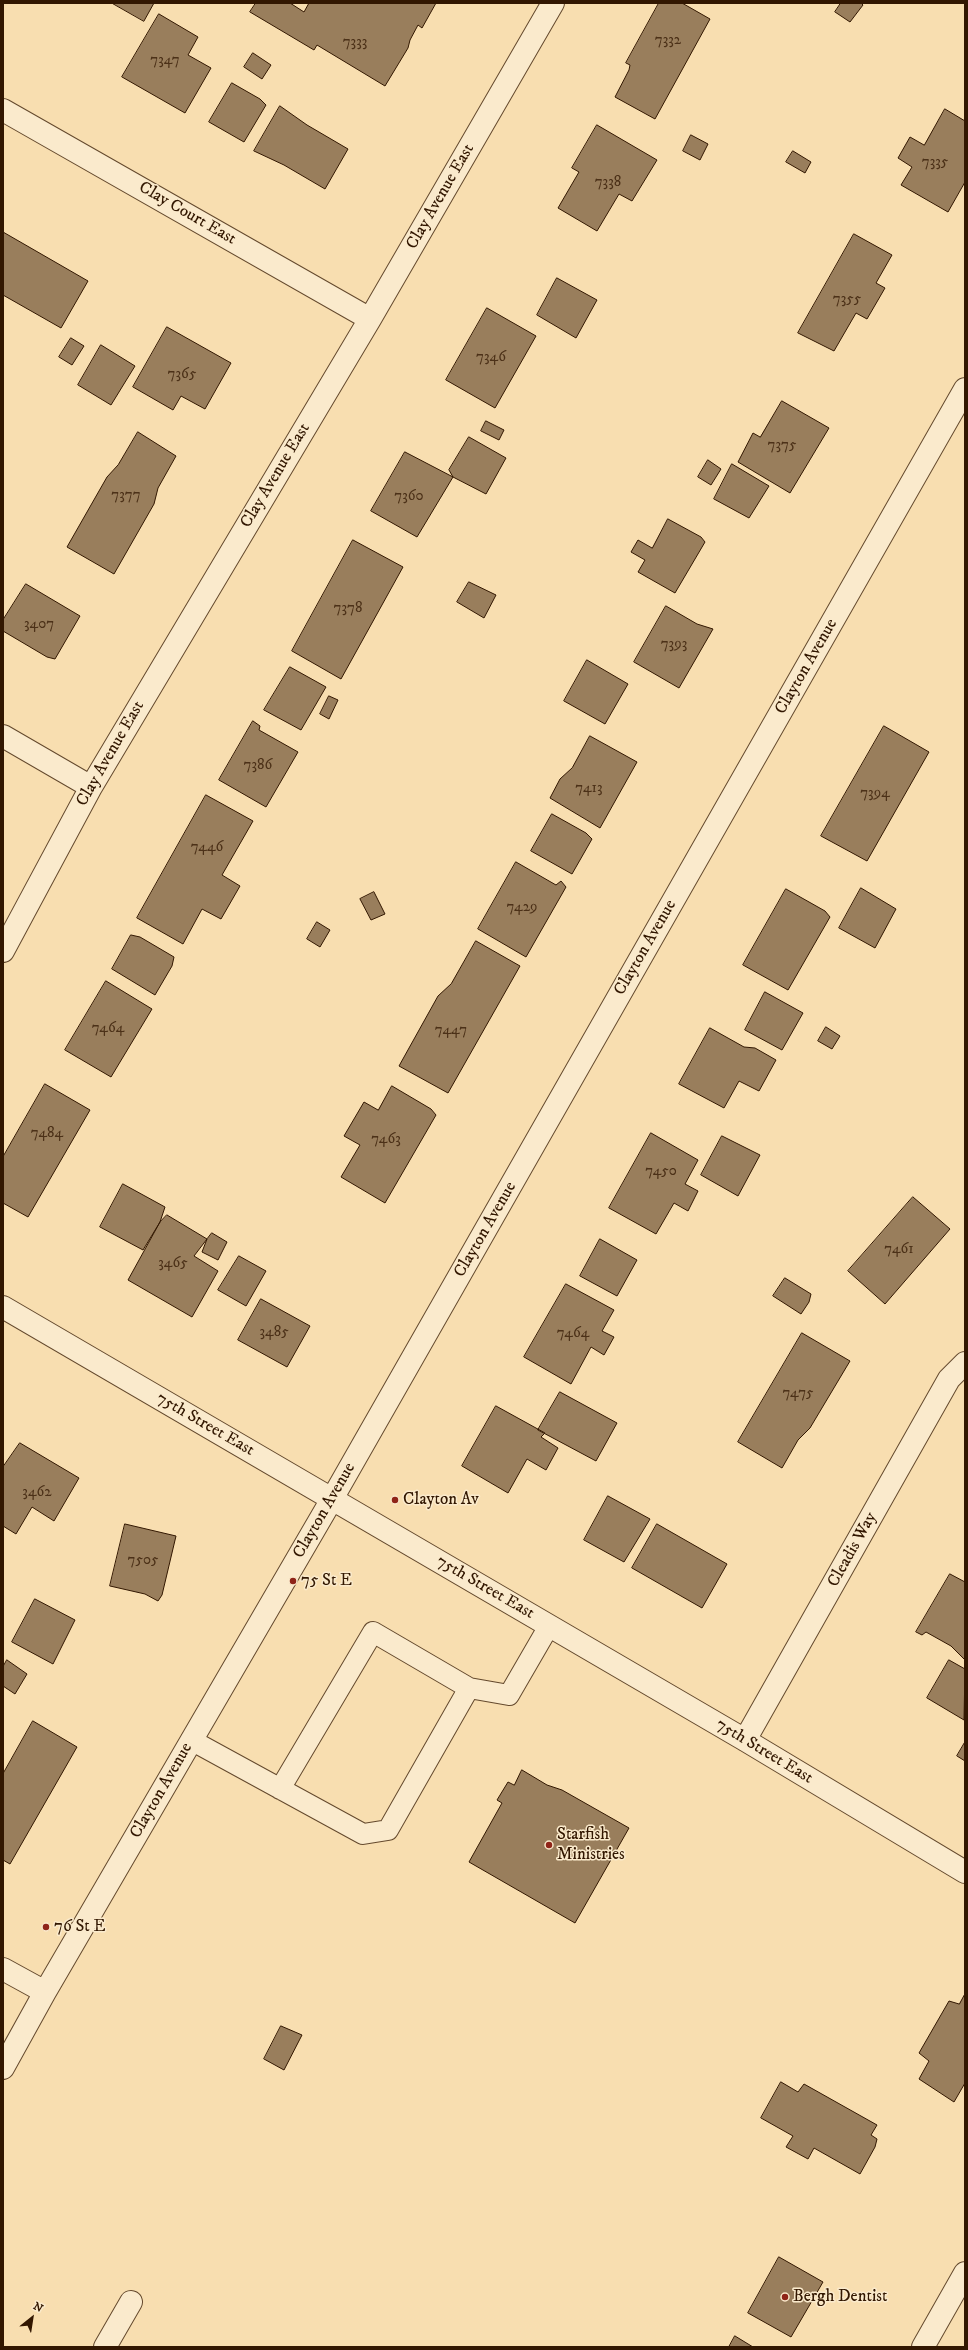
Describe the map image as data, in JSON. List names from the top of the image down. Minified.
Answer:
{"streets":{"street":["Clay Avenue East","Clay Court East","Clayton Avenue","75th Street East","Cleadis Way"]},"crossings":[["Clay Avenue East","Clay Court East"],["Clayton Avenue","75th Street East"],["75th Street East","Cleadis Way"]],"places":["Clayton Av","75 St E","Starfish Ministries","76 St E","Bergh Dentist"],"house_numbers":["7332","7333","7347","7335","7338","7355","7346","7365","7375","7377","7360","7378","3407","7393","7386","7413","7394","7446","7429","7464","7447","7484","7463","7450","7461","3465","3485","7464","7475","3462","7505"],"north":"top right"}
